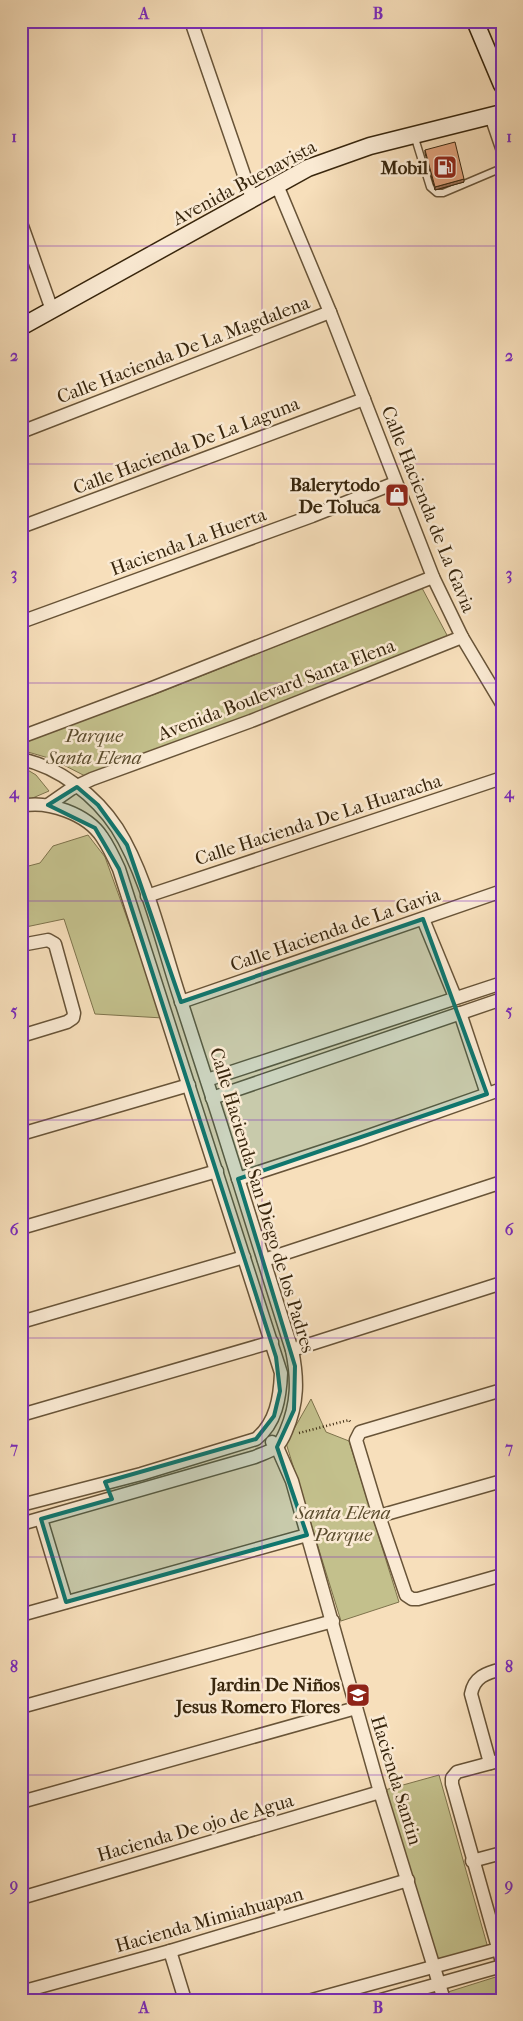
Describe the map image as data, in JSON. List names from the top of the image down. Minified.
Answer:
{"streets":{"main road":["Avenida Buenavista"],"street":["Calle Hacienda De La Magdalena","Calle Hacienda De La Laguna","Calle Hacienda de La Gavia","Hacienda La Huerta","Avenida Boulevard Santa Elena","Calle Hacienda De La Huaracha","Calle Hacienda San Diego de los Padres","Hacienda Santin","Hacienda De ojo de Agua","Hacienda Mimiahuapan"]},"crossings":[["Avenida Buenavista","Calle Hacienda de La Gavia"],["Calle Hacienda De La Magdalena","Calle Hacienda de La Gavia"],["Calle Hacienda De La Laguna","Calle Hacienda de La Gavia"],["Calle Hacienda de La Gavia","Hacienda La Huerta"],["Calle Hacienda de La Gavia","Avenida Boulevard Santa Elena"],["Calle Hacienda de La Gavia","Calle Hacienda San Diego de los Padres"],["Avenida Boulevard Santa Elena","Calle Hacienda San Diego de los Padres"],["Calle Hacienda De La Huaracha","Calle Hacienda San Diego de los Padres"],["Calle Hacienda San Diego de los Padres","Hacienda Santin"],["Hacienda Santin","Hacienda De ojo de Agua"],["Hacienda Santin","Hacienda Mimiahuapan"]],"parks":["Parque Santa Elena","Santa Elena Parque"],"places":{"fuel station":["Mobil"],"shop":["Balerytodo De Toluca"],"school or university":["Jardin De Niños Jesus Romero Flores"]},"grid":{"columns":["A","B"],"rows":["1","2","3","4","5","6","7","8","9"]}}
